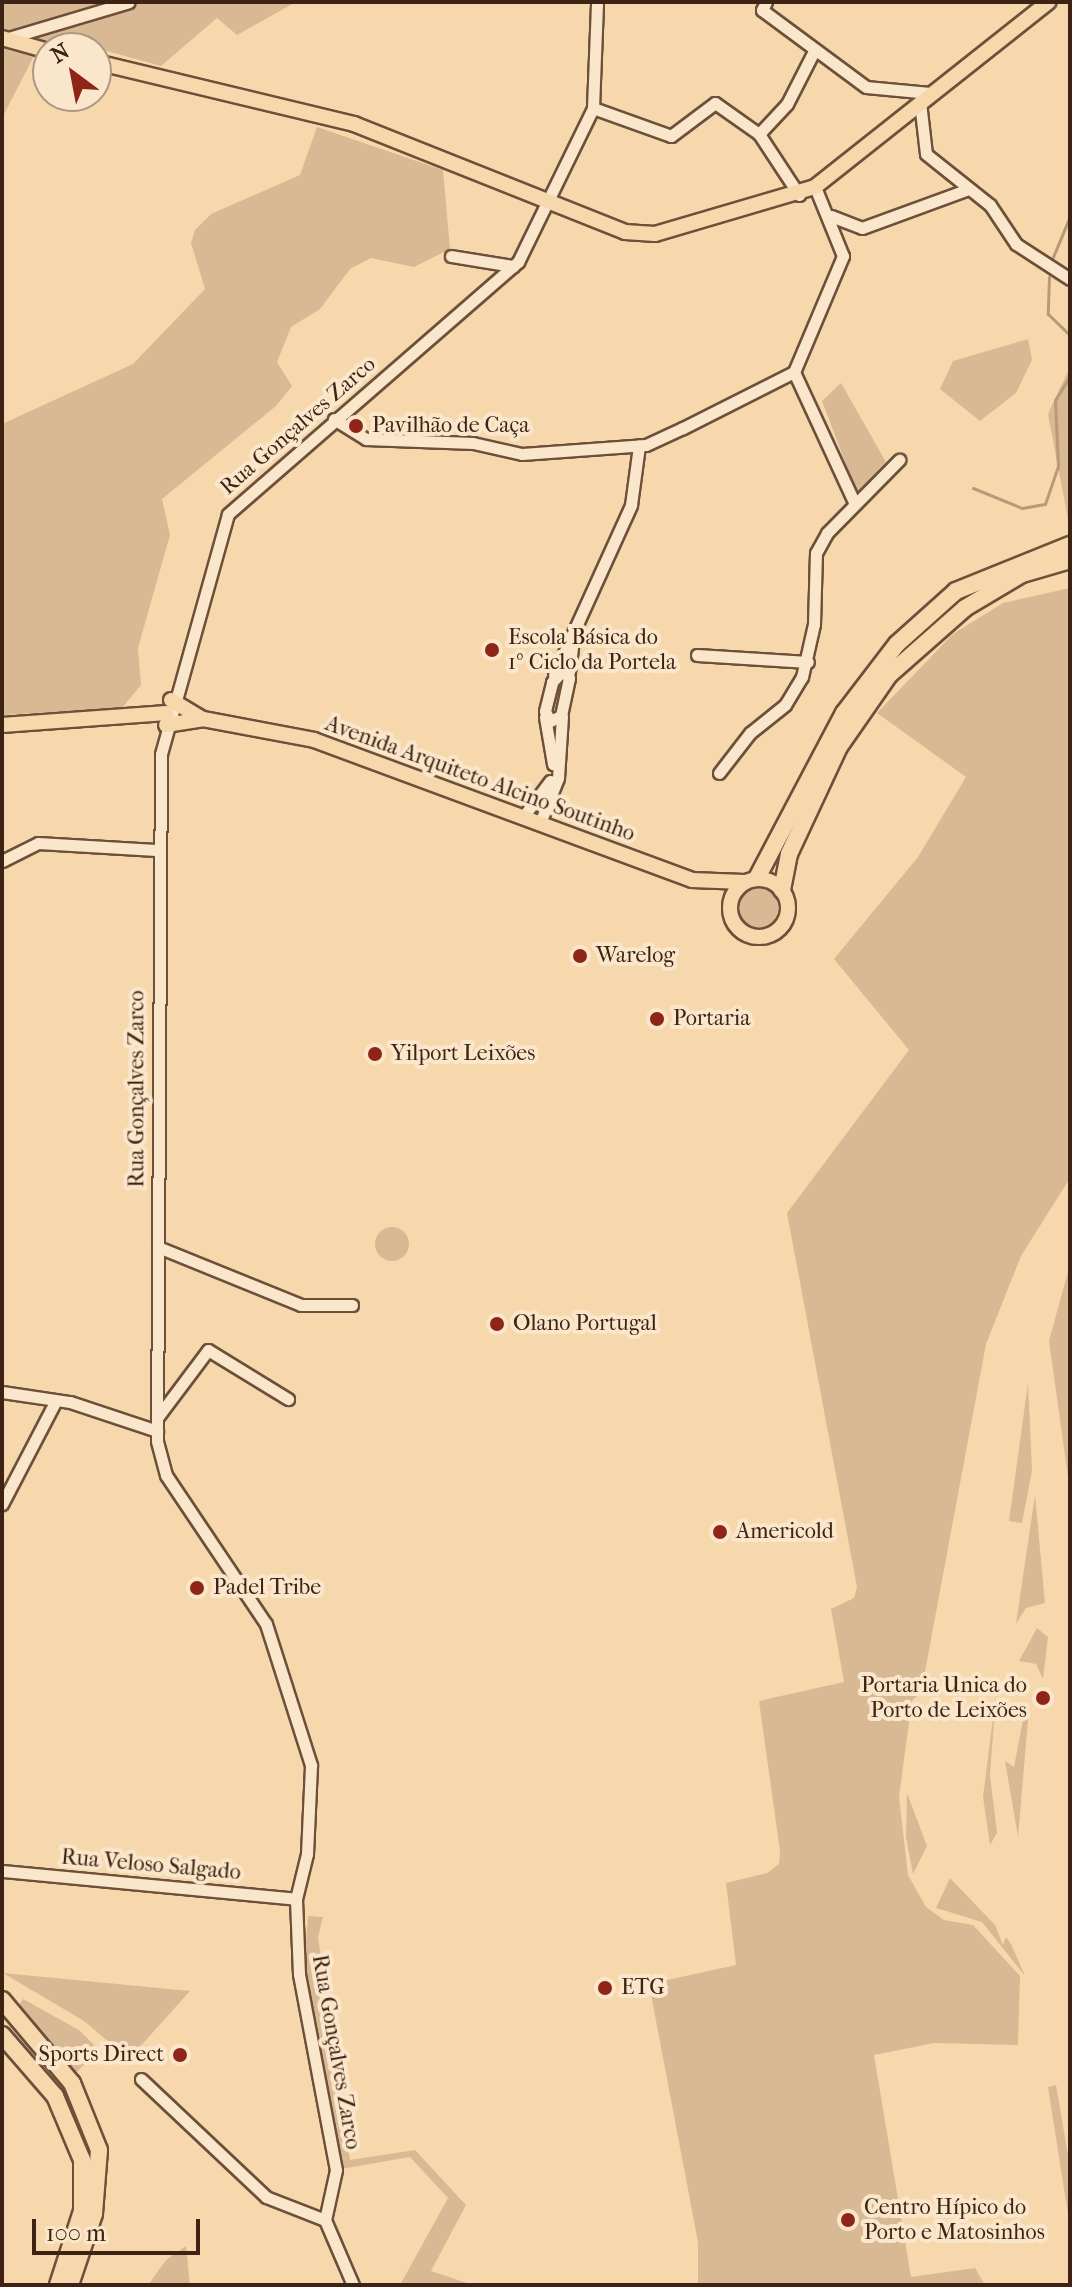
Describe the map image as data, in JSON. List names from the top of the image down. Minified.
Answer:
{"streets":{"main road":["Avenida Arquiteto Alcino Soutinho"],"street":["Rua Gonçalves Zarco","Rua Veloso Salgado"]},"crossings":[["Rua Gonçalves Zarco","Avenida Arquiteto Alcino Soutinho"],["Rua Gonçalves Zarco","Rua Veloso Salgado"]],"places":["Pavilhão de Caça","Escola Básica do 1º Ciclo da Portela","Warelog","Portaria","Yilport Leixões","Olano Portugal","Americold","Padel Tribe","Portaria Unica do Porto de Leixões","ETG","Sports Direct","Centro Hípico do Porto e Matosinhos"],"scale_bar":"100 m","north":"top left"}
